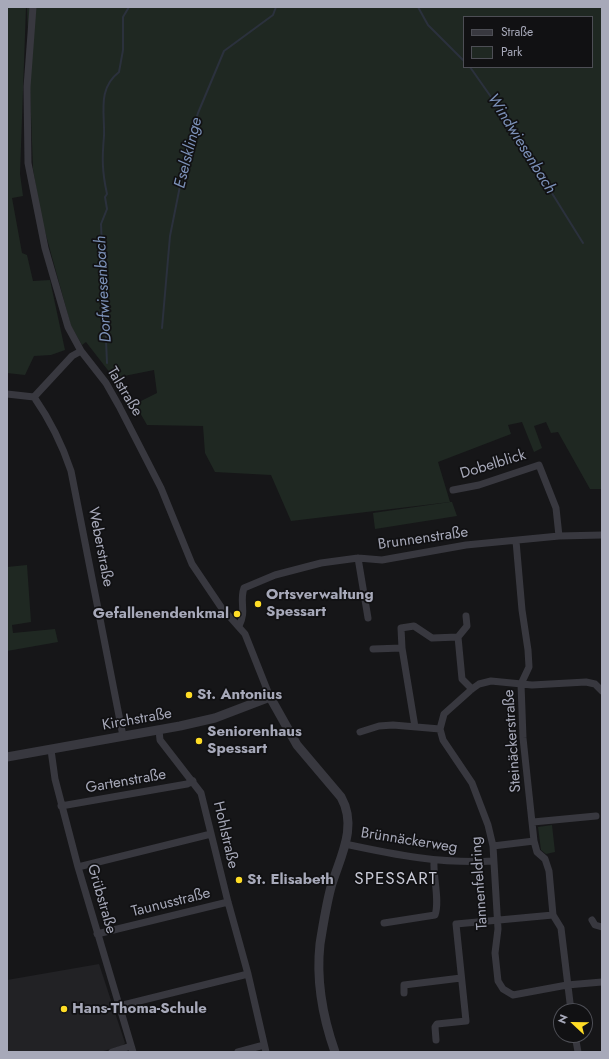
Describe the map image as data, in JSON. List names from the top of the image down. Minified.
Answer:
{"streets":{"street":["Talstraße","Dobelblick","Brunnenstraße","Weberstraße","Kirchstraße","Steinäckerstraße","Gartenstraße","Hohlstraße","Brünnäckerweg","Tannenfeldring","Grübstraße","Taunusstraße"]},"crossings":[["Talstraße","Brunnenstraße"],["Talstraße","Kirchstraße"],["Dobelblick","Brunnenstraße"],["Brunnenstraße","Steinäckerstraße"],["Weberstraße","Kirchstraße"],["Kirchstraße","Hohlstraße"],["Kirchstraße","Grübstraße"],["Steinäckerstraße","Tannenfeldring"],["Gartenstraße","Hohlstraße"],["Gartenstraße","Grübstraße"],["Hohlstraße","Taunusstraße"],["Brünnäckerweg","Tannenfeldring"],["Grübstraße","Taunusstraße"]],"districts":["SPESSART"],"water":["Windwiesenbach","Eselsklinge","Dorfwiesenbach"],"places":["Ortsverwaltung Spessart","Gefallenendenkmal","St. Antonius","Seniorenhaus Spessart","St. Elisabeth","Hans-Thoma-Schule"],"legend":["Straße","Park"],"north":"left"}
